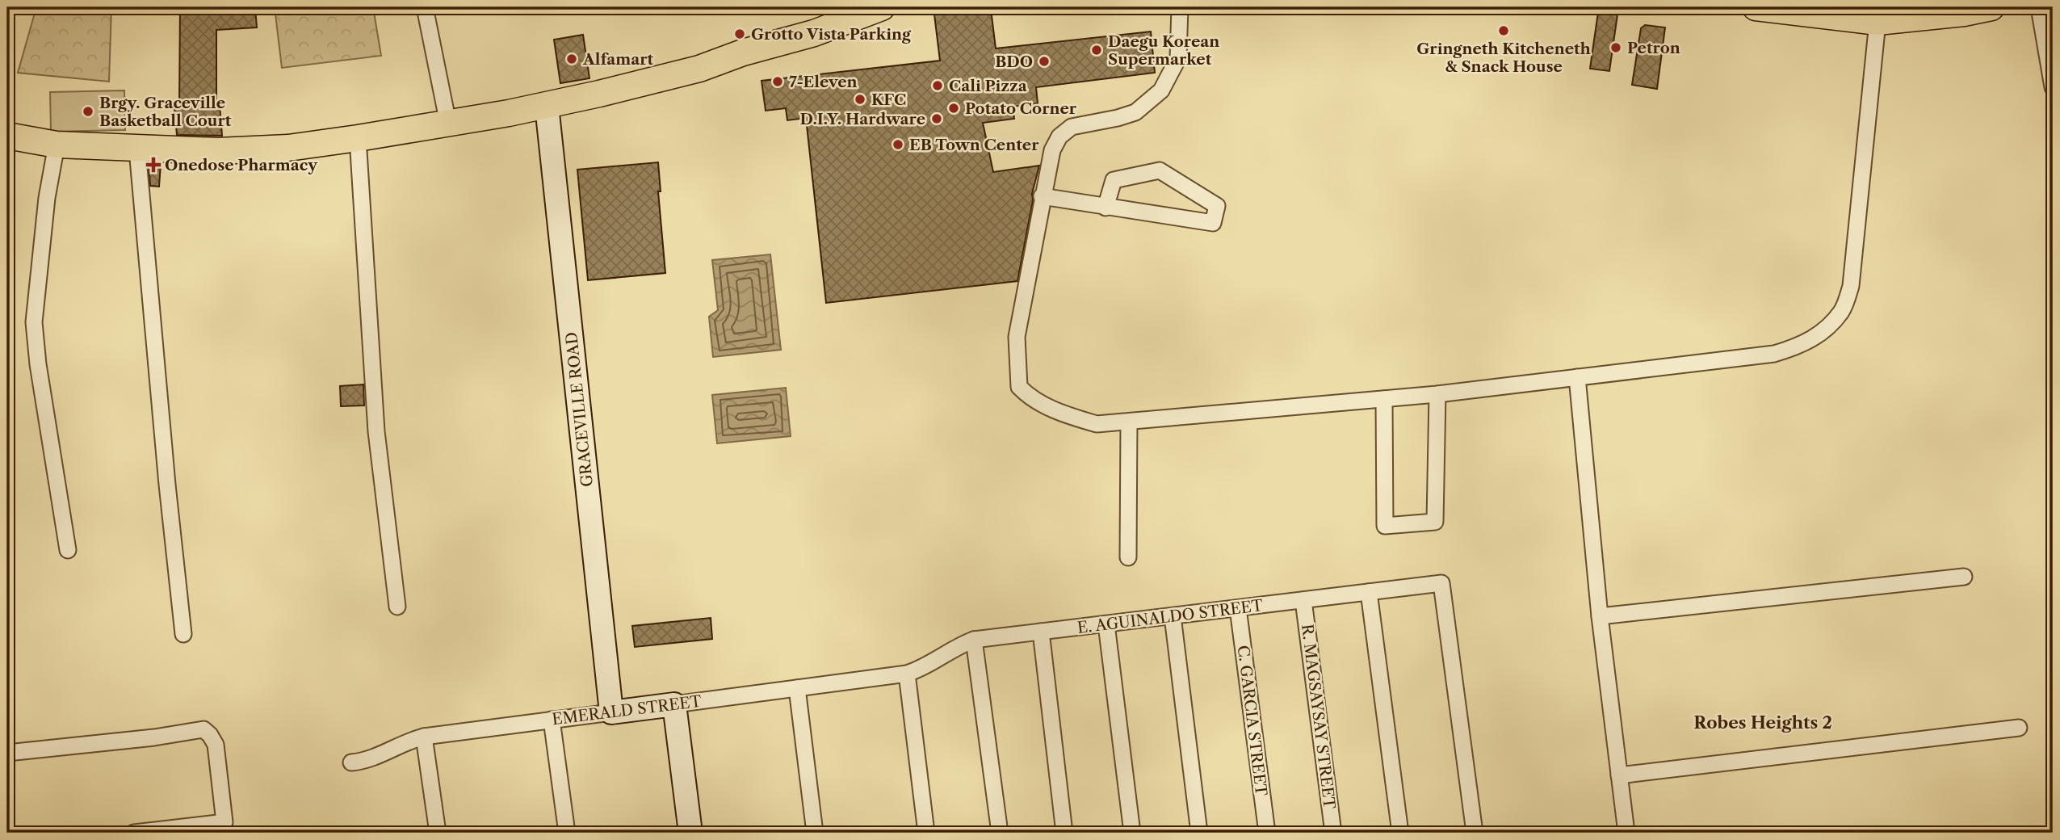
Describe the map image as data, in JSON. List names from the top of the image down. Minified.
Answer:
{"streets":{"street":["GRACEVILLE ROAD","E. AGUINALDO STREET","EMERALD STREET","R. MAGSAYSAY STREET","C. GARCIA STREET"]},"crossings":[["GRACEVILLE ROAD","EMERALD STREET"],["E. AGUINALDO STREET","EMERALD STREET"],["E. AGUINALDO STREET","R. MAGSAYSAY STREET"],["E. AGUINALDO STREET","C. GARCIA STREET"]],"districts":["Robes Heights 2"],"places":{"other":["Gringneth Kitcheneth & Snack House","Grotto Vista Parking","Petron","Daegu Korean Supermarket","Alfamart","BDO","7-Eleven","Cali Pizza","KFC","Potato Corner","Brgy. Graceville Basketball Court","D.I.Y. Hardware","EB Town Center"],"health":["Onedose Pharmacy"]}}
